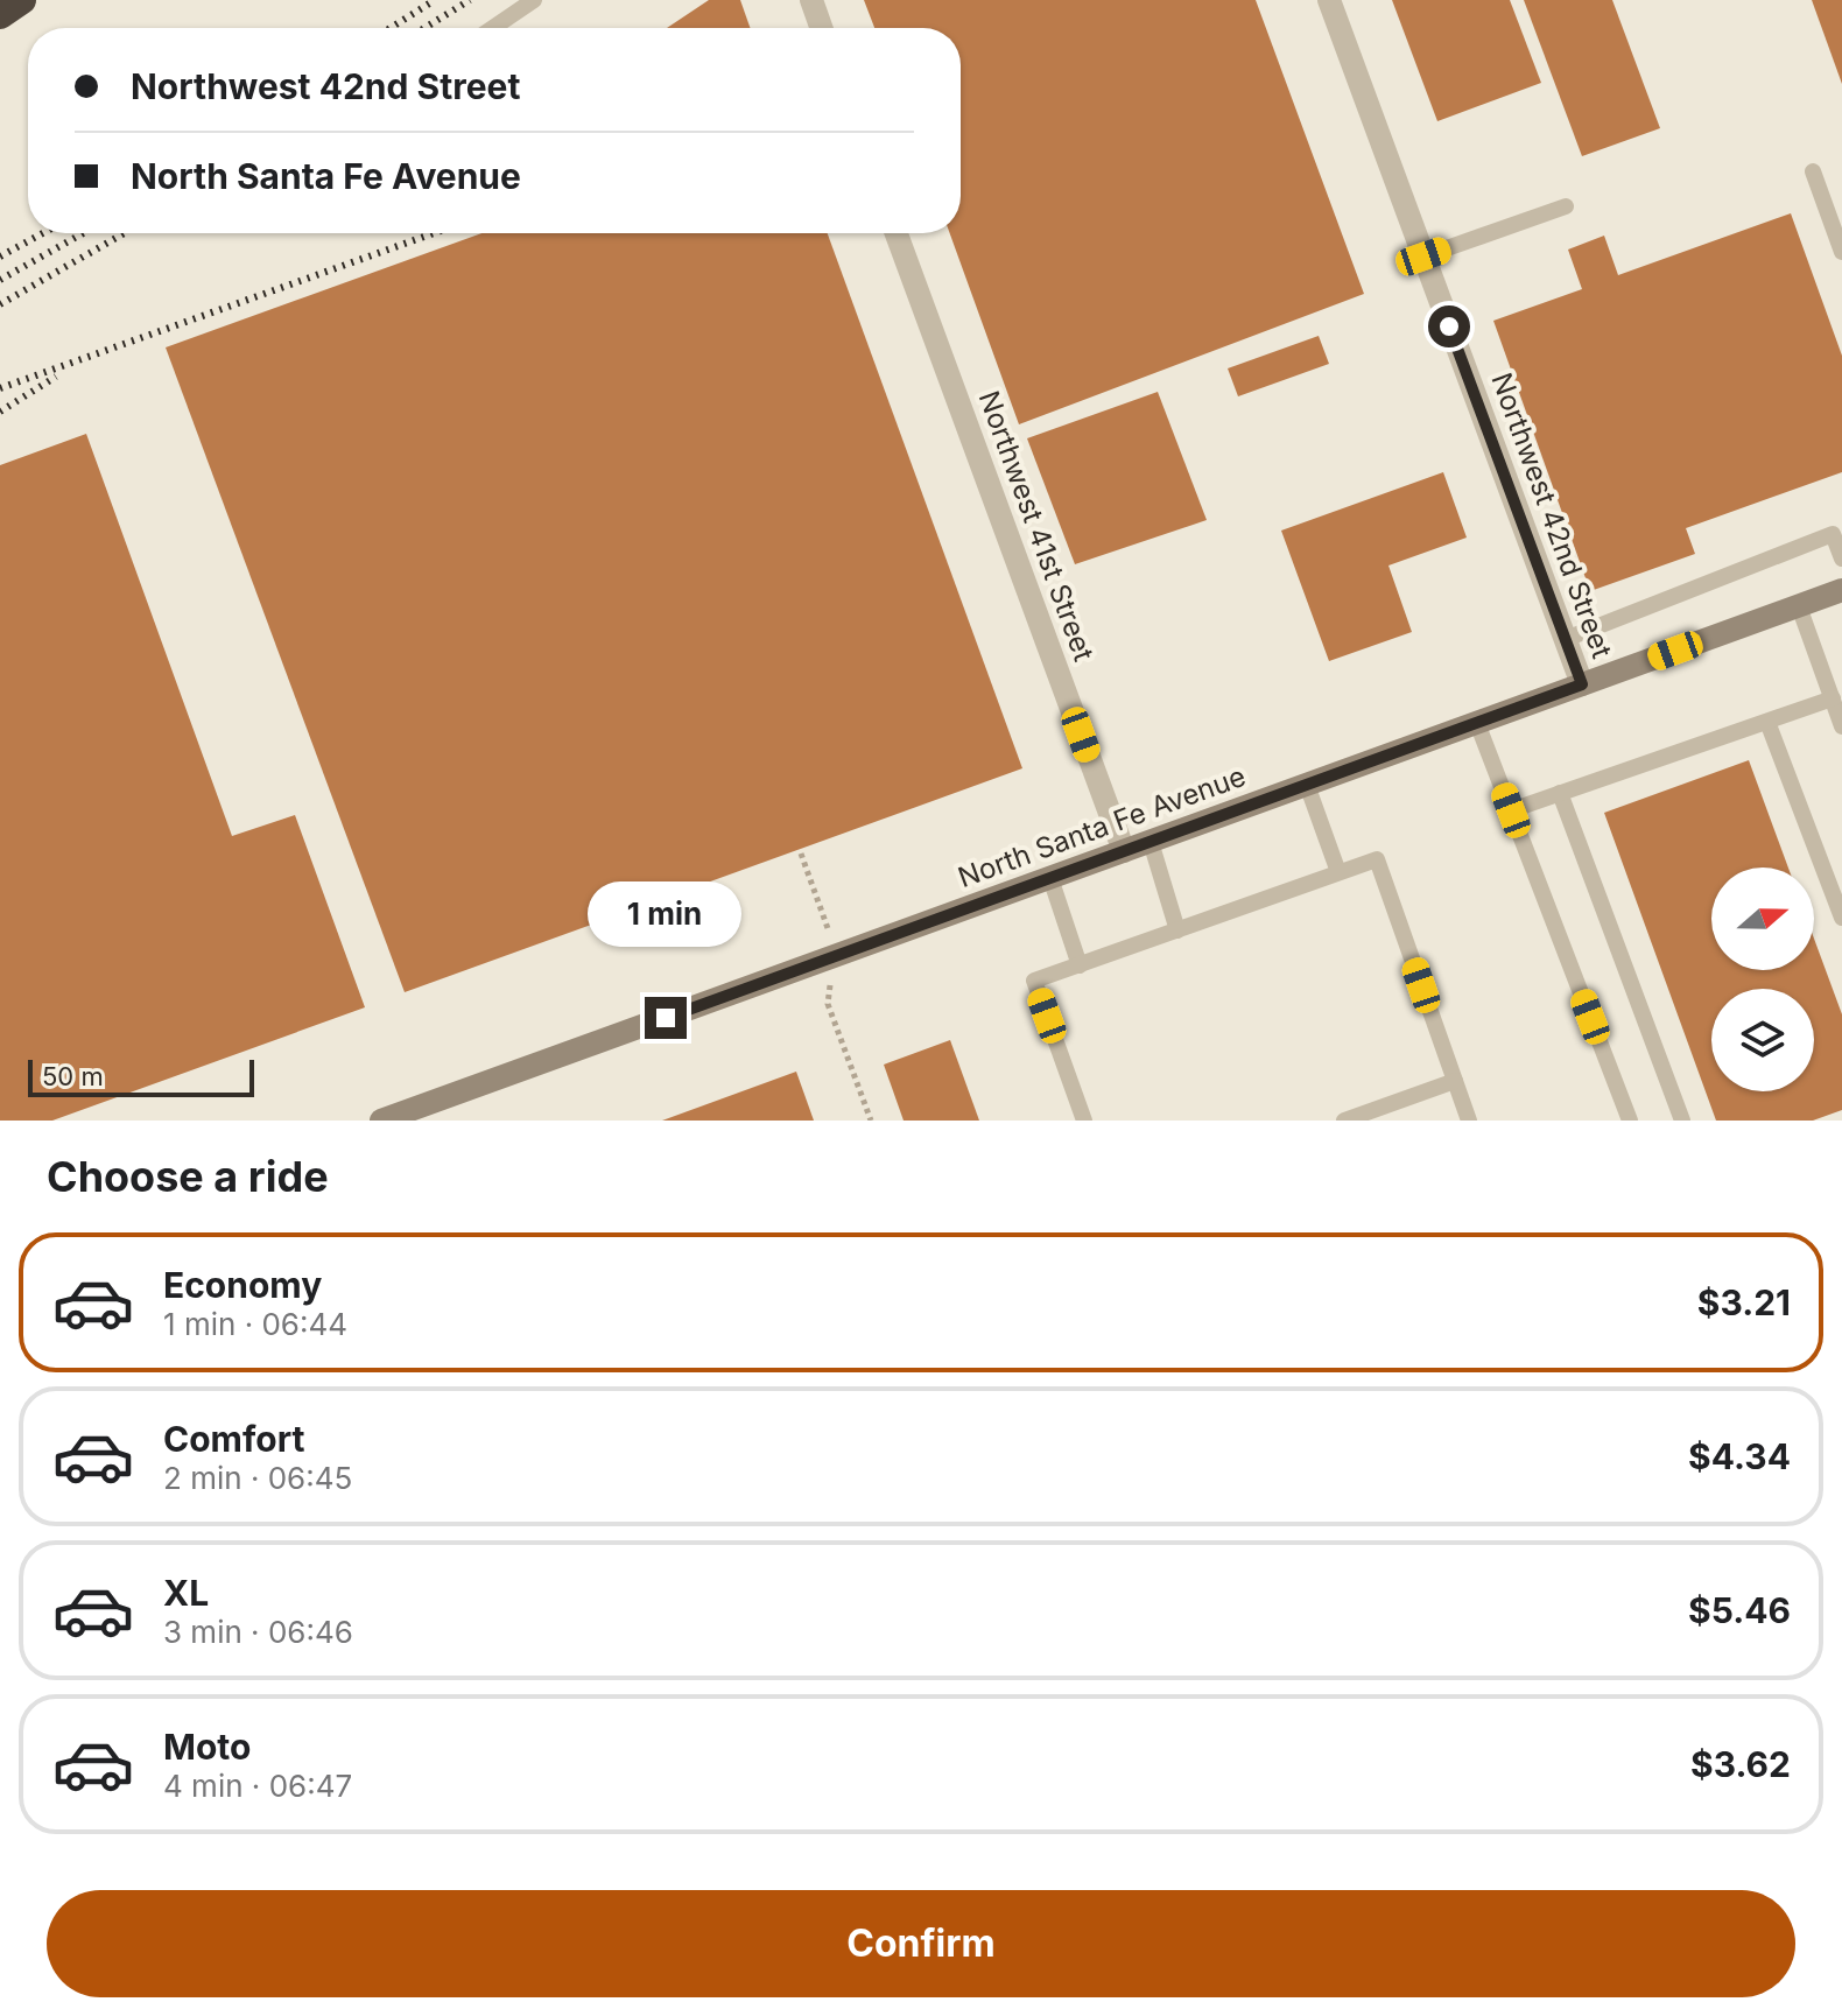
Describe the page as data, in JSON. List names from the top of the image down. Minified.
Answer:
{"streets":{"main road":["North Santa Fe Avenue"],"street":["Northwest 42nd Street","Northwest 41st Street"]},"crossings":[["Northwest 42nd Street","North Santa Fe Avenue"],["Northwest 41st Street","North Santa Fe Avenue"]],"scale_bar":"50 m","north":"right","page":{"banner":["Northwest 42nd Street","North Santa Fe Avenue"],"bubble":"1 min","scale":"50 m","heading":"Choose a ride","list":[{"name":"Economy","note":"1 min · 06:44","value":"$3.21"},{"name":"Comfort","note":"2 min · 06:45","value":"$4.34"},{"name":"XL","note":"3 min · 06:46","value":"$5.46"},{"name":"Moto","note":"4 min · 06:47","value":"$3.62"}],"buttons":"Confirm"}}
